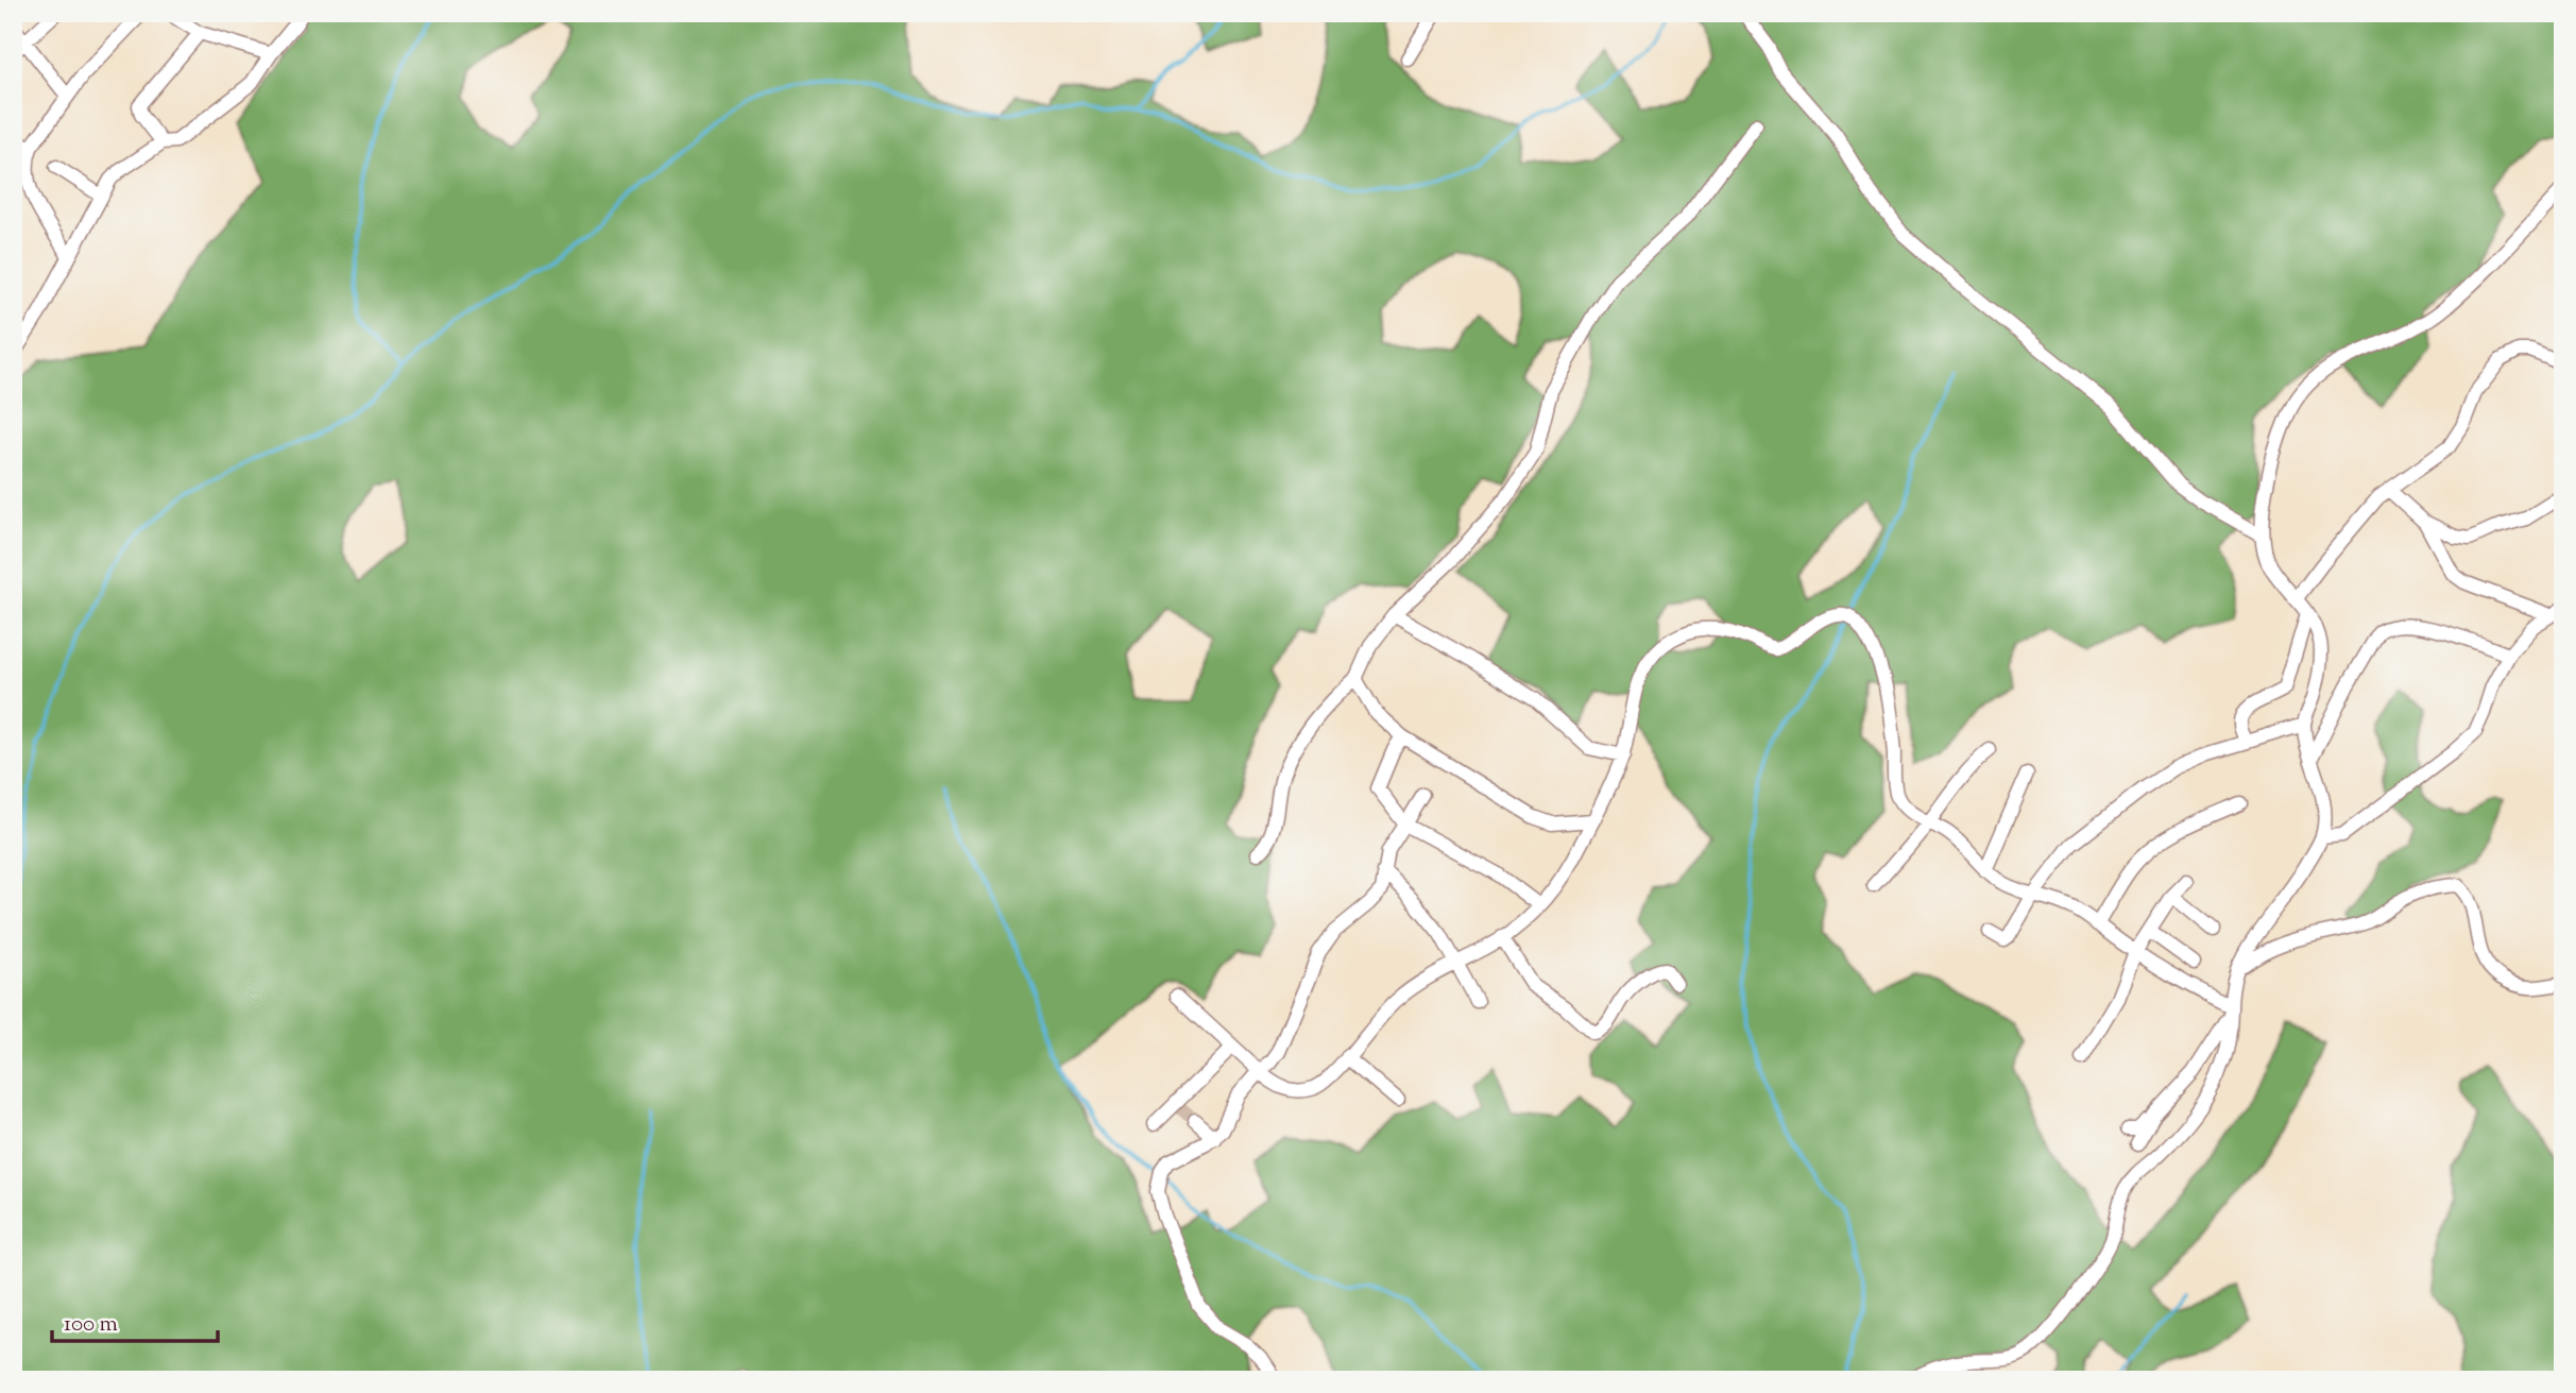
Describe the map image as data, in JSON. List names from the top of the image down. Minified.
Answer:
{"scale_bar":"100 m"}
